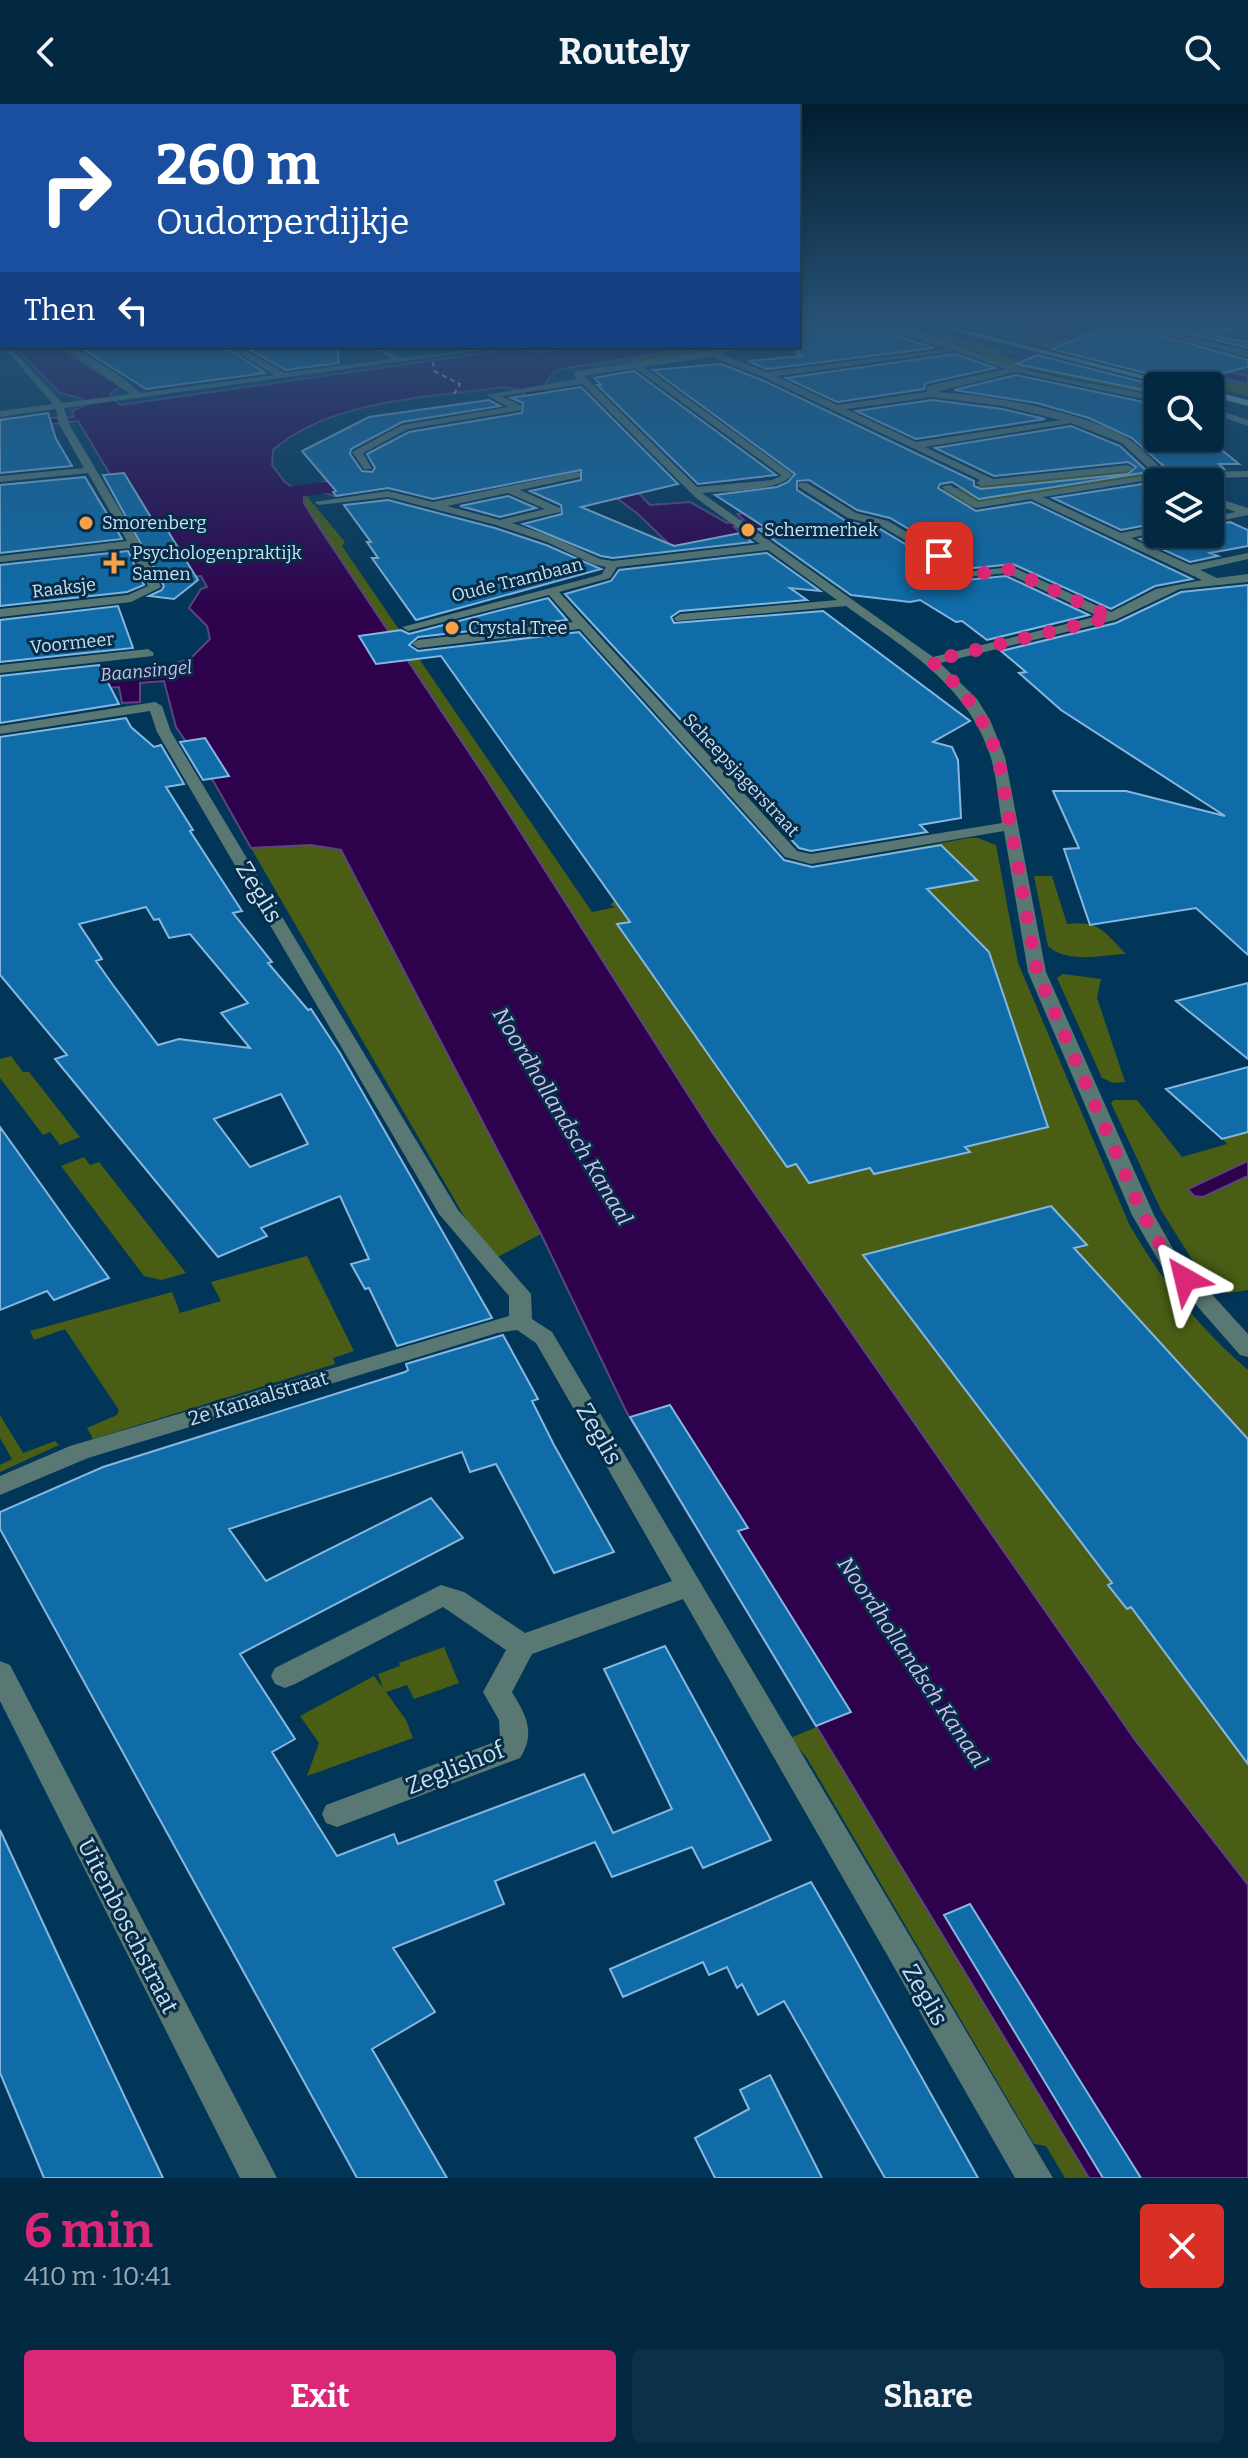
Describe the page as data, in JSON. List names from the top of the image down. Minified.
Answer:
{"streets":{"street":["Oude Trambaan","Raaksje","Voormeer","Scheepsjagerstraat","Zeglis","2e Kanaalstraat","Zeglishof","Uitenboschstraat"]},"crossings":[["Oude Trambaan","Scheepsjagerstraat"],["Zeglis","2e Kanaalstraat"]],"water":["Baansingel","Noordhollandsch Kanaal"],"places":{"other":["Smorenberg","Schermerhek","Crystal Tree"],"health":["Psychologenpraktijk Samen"]},"page":{"header":"Routely","turn":["260 m","Oudorperdijkje"],"then":"Then","heading":["6 min","410 m · 10:41"],"buttons":["Exit","Share"]}}
